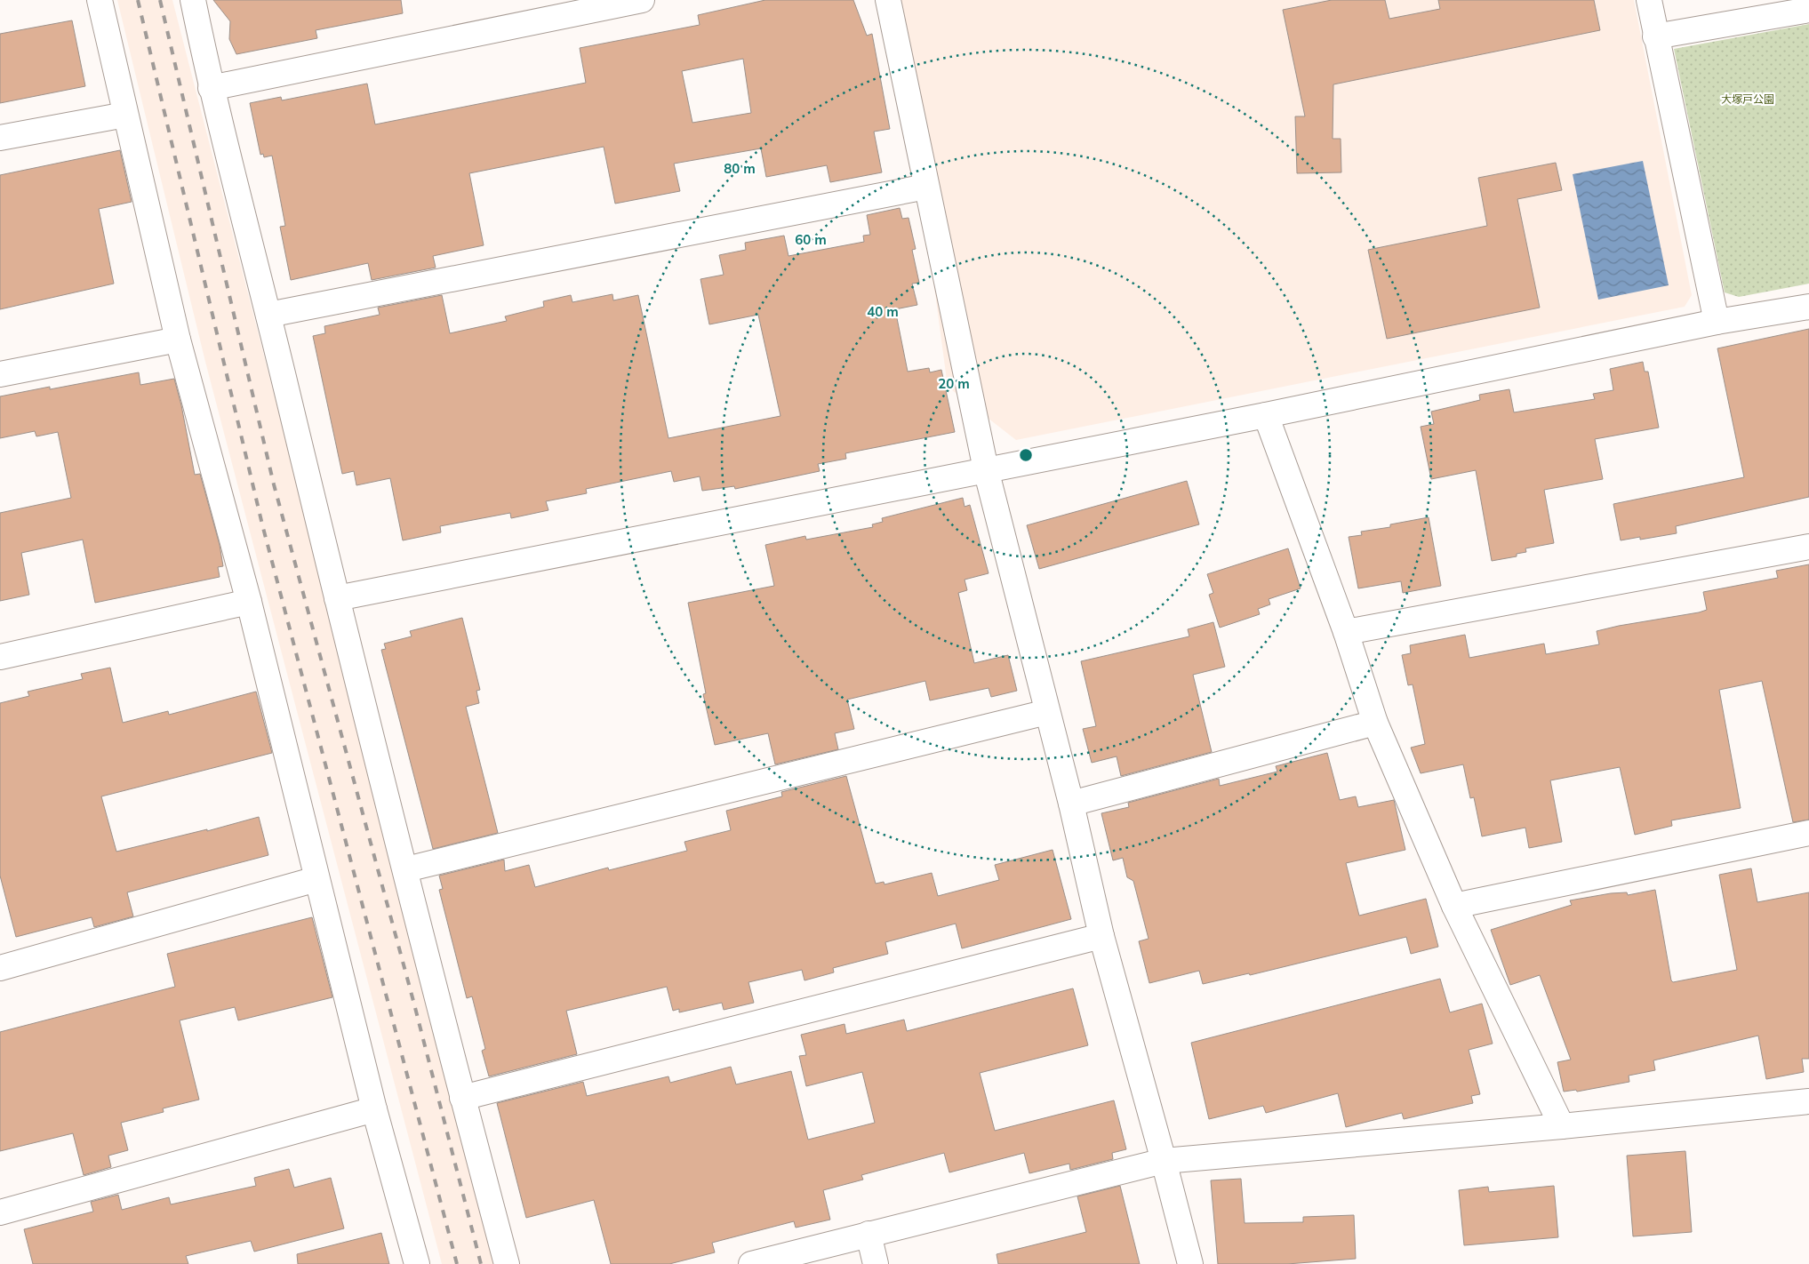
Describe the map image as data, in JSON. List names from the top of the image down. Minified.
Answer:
{"parks":["大塚戸公園"],"rings":["80 m","60 m","40 m","20 m"]}
